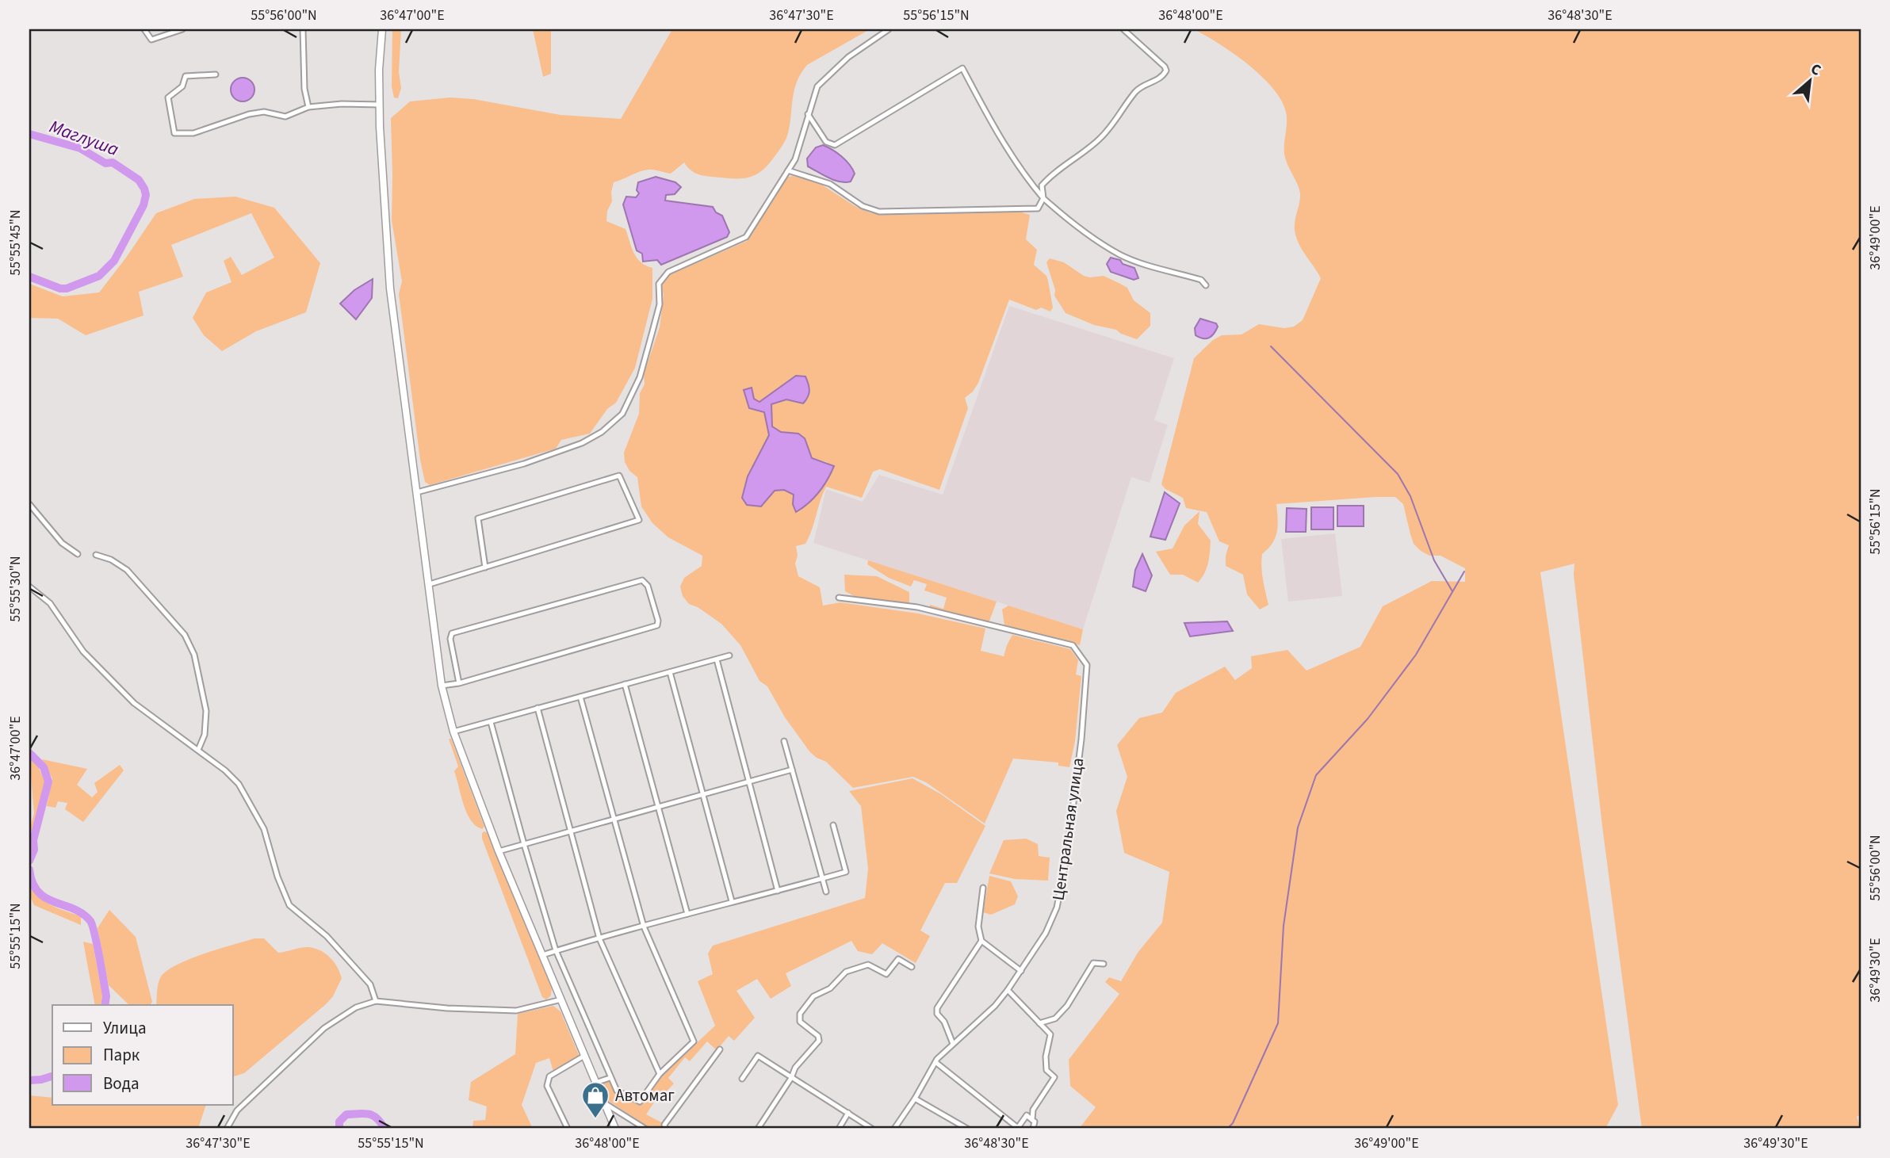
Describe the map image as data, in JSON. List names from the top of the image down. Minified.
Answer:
{"streets":{"street":["Центральная улица"]},"water":["Маглуша"],"places":{"shop":["Автомаг"]},"legend":["Улица","Парк","Вода"],"north":"top right","coordinates":["55°56'00\"N","36°47'00\"E","36°47'30\"E","55°56'15\"N","36°48'00\"E","36°48'30\"E","36°49'00\"E","55°55'45\"N","55°55'30\"N","55°55'15\"N","36°49'30\"E"]}
